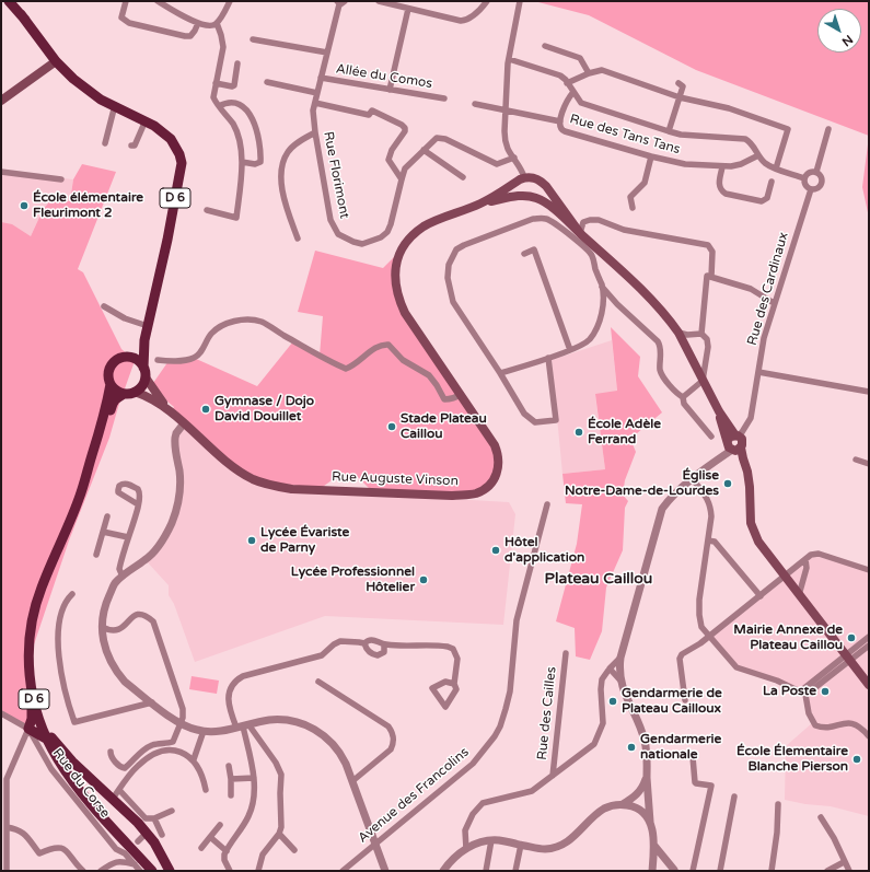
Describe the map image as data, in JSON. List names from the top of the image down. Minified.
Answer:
{"streets":{"main road":["D 6","Rue Auguste Vinson"],"street":["Allée du Comos","Rue des Tans Tans","Rue Florimont","Rue des Cardinaux","Rue des Cailles","Rue du Corse","Avenue des Francolins"]},"crossings":[["Allée du Comos","Rue Florimont"],["D 6","Rue Auguste Vinson"]],"districts":["Plateau Caillou"],"places":["École élémentaire Fleurimont 2","Gymnase / Dojo David Douillet","Stade Plateau Caillou","École Adèle Ferrand","Église Notre-Dame-de-Lourdes","Lycée Évariste de Parny","Hôtel d'application","Lycée Professionnel Hôtelier","Mairie Annexe de Plateau Caillou","La Poste","Gendarmerie de Plateau Cailloux","Gendarmerie nationale","École Élementaire Blanche Pierson"],"north":"bottom right"}
